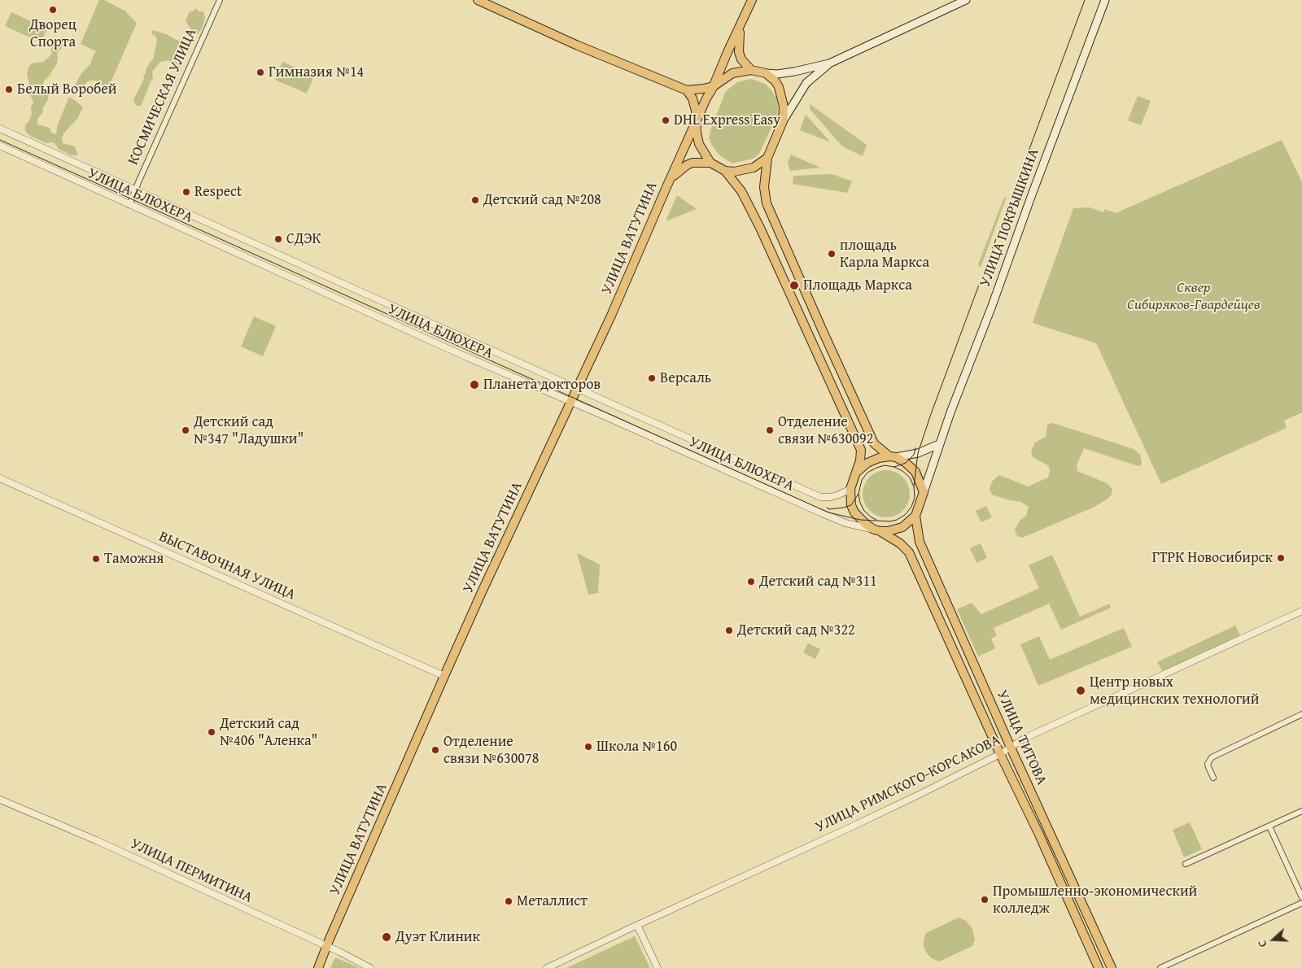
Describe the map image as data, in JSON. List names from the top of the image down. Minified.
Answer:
{"streets":{"main road":["УЛИЦА ПОКРЫШКИНА","УЛИЦА ВАТУТИНА","УЛИЦА ТИТОВА"],"street":["КОСМИЧЕСКАЯ УЛИЦА","УЛИЦА БЛЮХЕРА","ВЫСТАВОЧНАЯ УЛИЦА","УЛИЦА РИМСКОГО-КОРСАКОВА","УЛИЦА ПЕРМИТИНА"]},"crossings":[["КОСМИЧЕСКАЯ УЛИЦА","УЛИЦА БЛЮХЕРА"],["УЛИЦА БЛЮХЕРА","УЛИЦА ПОКРЫШКИНА"],["УЛИЦА БЛЮХЕРА","УЛИЦА ВАТУТИНА"],["УЛИЦА БЛЮХЕРА","УЛИЦА ТИТОВА"],["УЛИЦА ПОКРЫШКИНА","УЛИЦА ТИТОВА"],["УЛИЦА ВАТУТИНА","ВЫСТАВОЧНАЯ УЛИЦА"],["УЛИЦА ВАТУТИНА","УЛИЦА ПЕРМИТИНА"],["УЛИЦА ТИТОВА","УЛИЦА РИМСКОГО-КОРСАКОВА"]],"parks":["Сквер Сибиряков-Гвардейцев"],"places":["Дворец Спорта","Гимназия №14","Белый Воробей","DHL Express Easy","Respect","Детский сад №208","СДЭК","площадь Карла Маркса","Площадь Маркса","Версаль","Планета докторов","Детский сад №347 \"Ладушки\"","Отделение связи №630092","ГТРК Новосибирск","Таможня","Детский сад №311","Детский сад №322","Центр новых медицинских технологий","Детский сад №406 \"Аленка\"","Школа №160","Отделение связи №630078","Промышленно-экономический колледж","Металлист","Дуэт Клиник"],"north":"left"}
